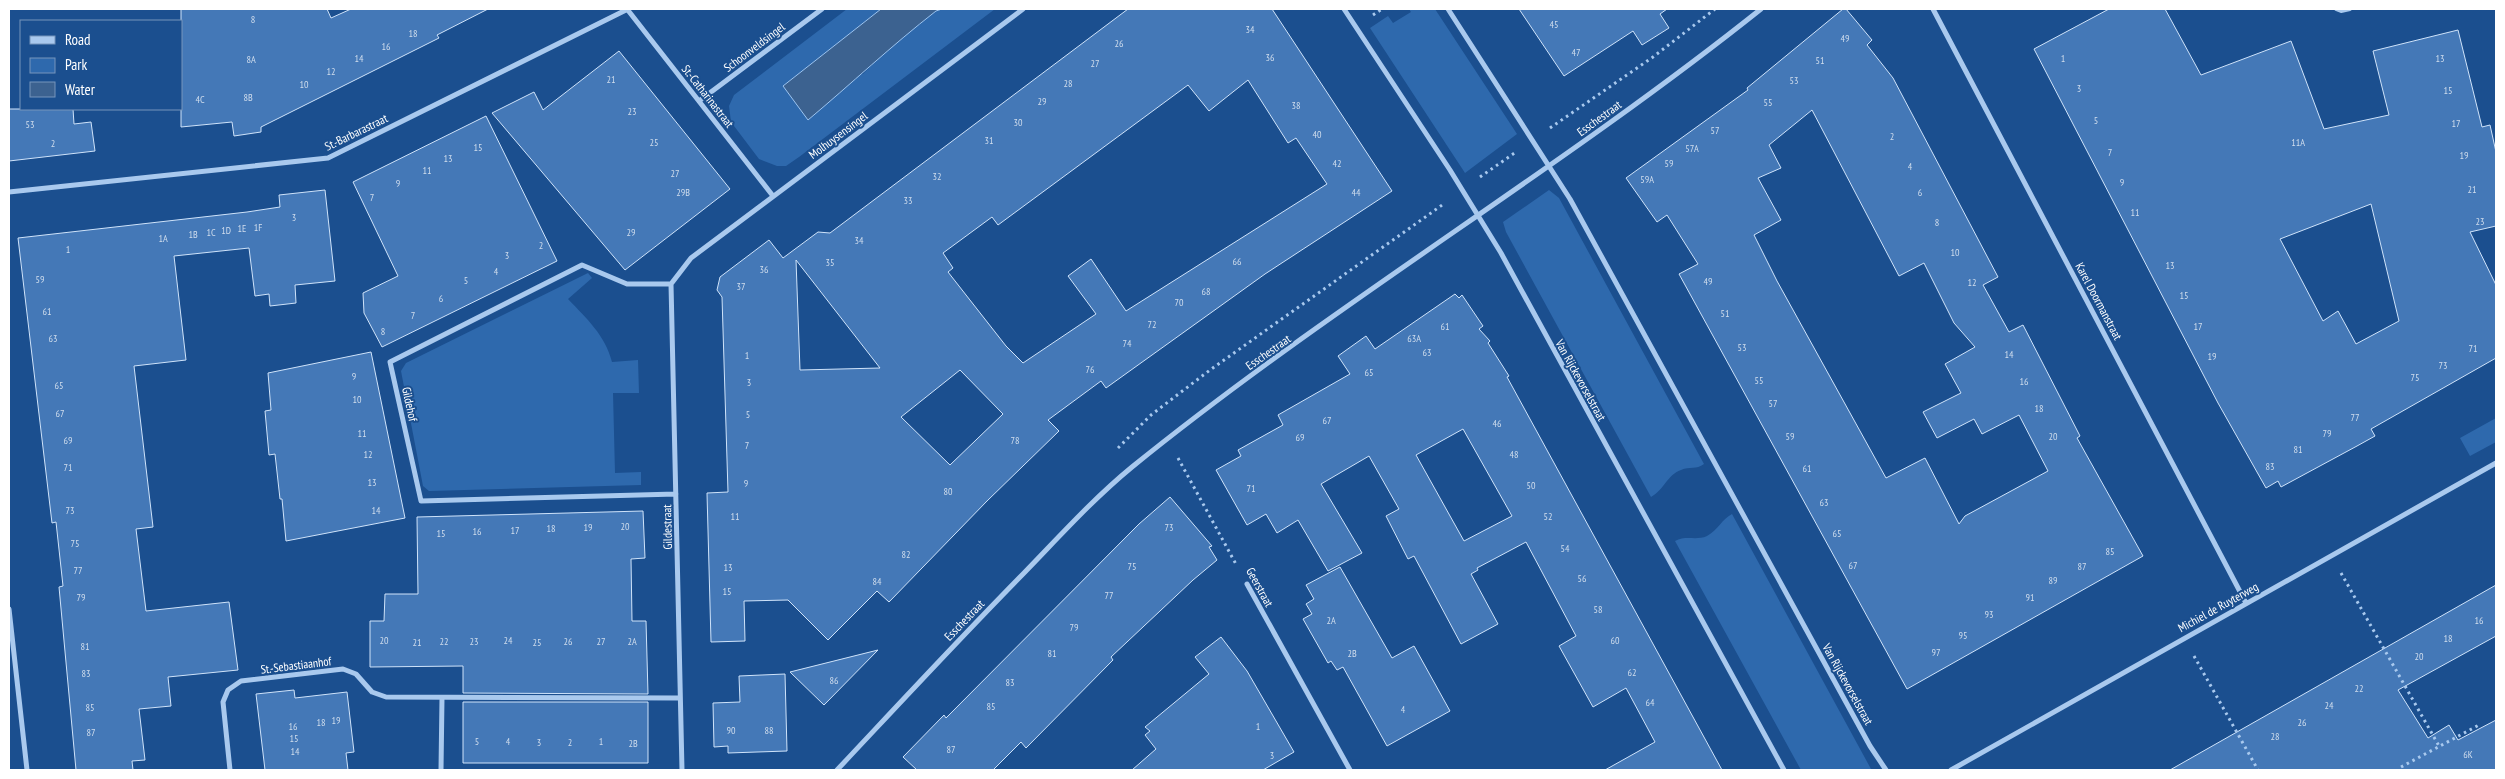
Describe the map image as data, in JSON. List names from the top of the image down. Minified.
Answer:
{"streets":{"street":["Schoonveldsingel","St.-Catharinastraat","Esschestraat","St.-Barbarastraat","Molhuysensingel","Karel Doormanstraat","Van Rijckevorselstraat","Gildehof","Gildestraat","Geerstraat","Michiel de Ruyterweg","St.-Sebastiaanhof"]},"crossings":[["Schoonveldsingel","St.-Catharinastraat"],["St.-Catharinastraat","St.-Barbarastraat"],["St.-Catharinastraat","Molhuysensingel"],["Esschestraat","Van Rijckevorselstraat"],["Esschestraat","Geerstraat"],["Molhuysensingel","Gildehof"],["Molhuysensingel","Gildestraat"],["Karel Doormanstraat","Michiel de Ruyterweg"],["Gildehof","Gildestraat"],["Gildestraat","St.-Sebastiaanhof"]],"house_numbers":["8","45","34","18","49","26","16","47","36","14","1","13","8A","51","27","12","21","53","28","10","3","15","8B","4C","29","55","38","23","5","30","17","53","57","40","2","31","25","11A","2","15","57A","7","19","13","42","59","4","11","27","32","59A","9","9","21","29B","44","6","7","33","11","3","23","8","1F","1E","1D","1C","29","1B","1A","34","2","1","10","3","66","35","13","36","4","59","5","49","12","37","68","15","6","70","61","51","7","72","61","17","8","63","63A","74","53","71","63","14","1","19","73","76","65","9","75","55","16","3","65","10","57","18","67","5","77","67","46","11","79","59","20","69","69","78","7","81","12","48","83","71","61","13","9","50","71","80","63","73","14","11","52","20","19","73","18","17","16","15","65","75","54","85","82","67","75","87","13","77","56","89","84","15","77","79","91","58","93","2A","16","79","95","18","20","24","60","22","23","26","27","2A","21","25","81","97","81","2B","20","62","83","86","83","22","64","24","85","85","4","19","18","26","16","1","90","88","87","28","15","5","4","1","3","2","2B","87","14","6K","3"],"legend":["Road","Park","Water"]}
